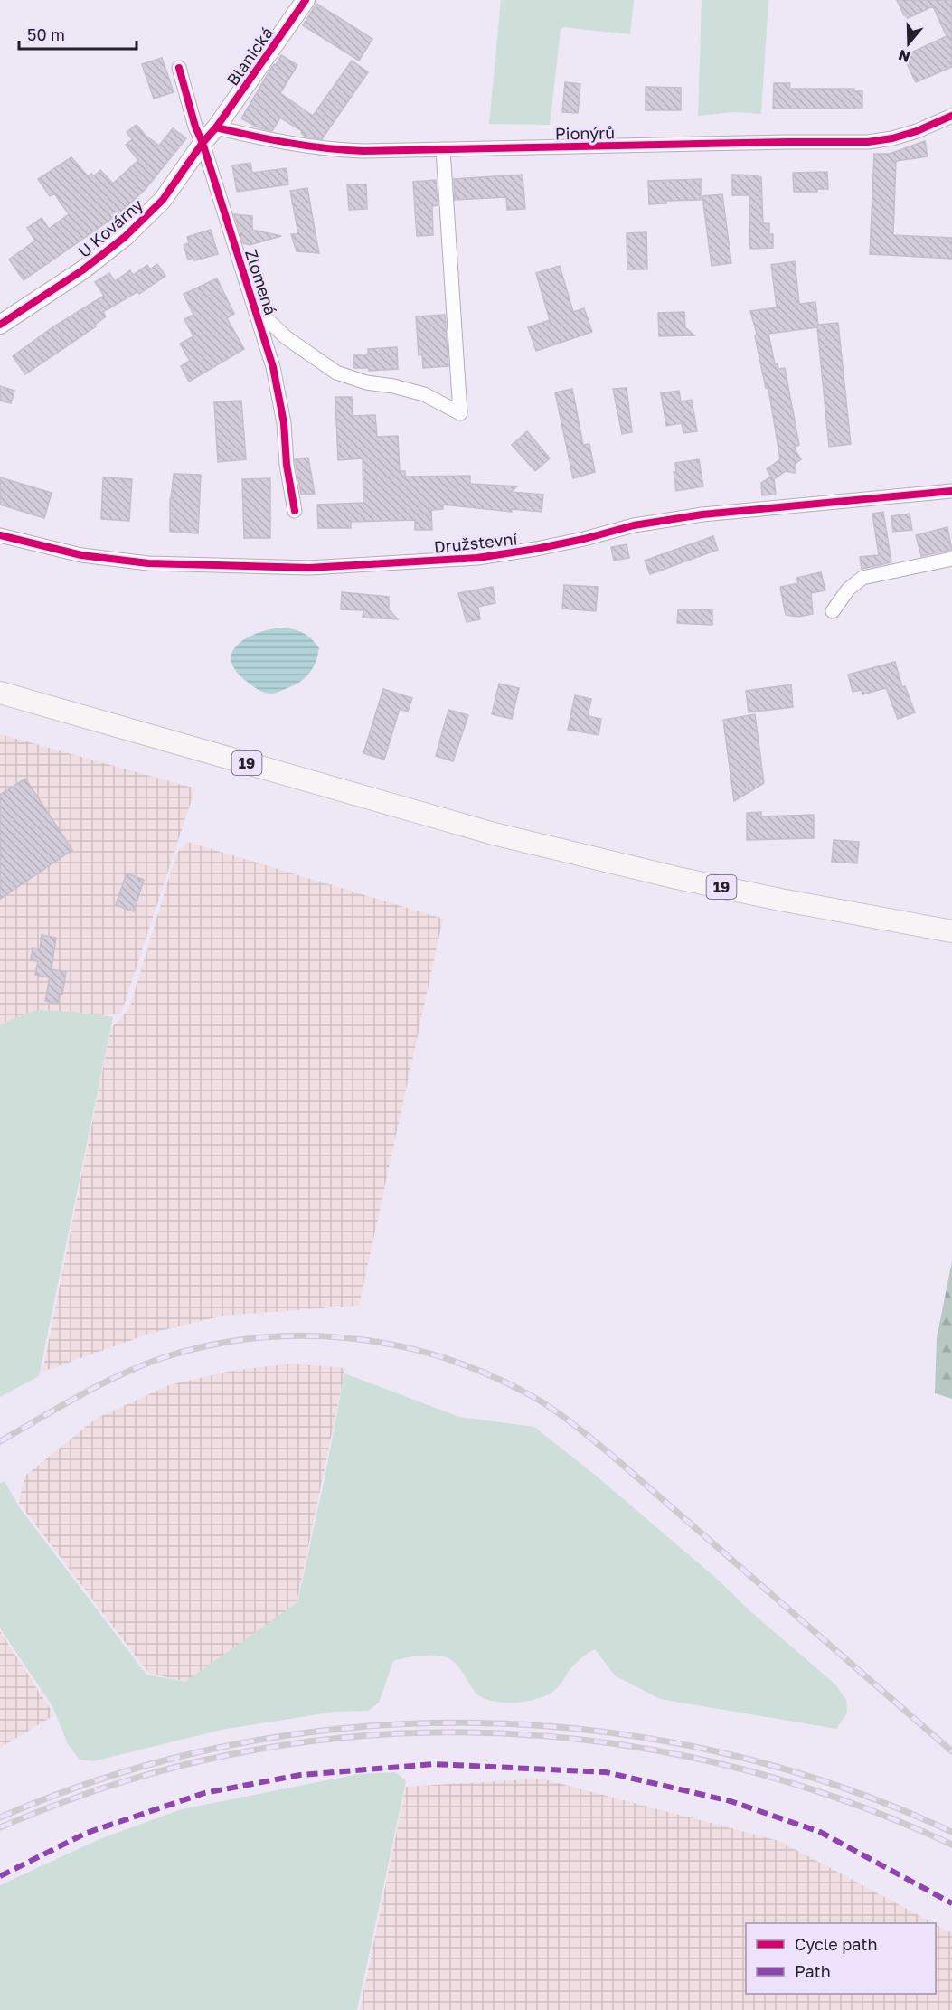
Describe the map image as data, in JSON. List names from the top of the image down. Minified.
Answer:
{"streets":{"main road":["19"],"street":["Blanická","Pionýrů","U Kovárny","Zlomená","Družstevní"]},"crossings":[["Blanická","Pionýrů"],["Blanická","U Kovárny"],["Pionýrů","U Kovárny"],["Pionýrů","Zlomená"],["U Kovárny","Zlomená"]],"legend":["Cycle path","Path"],"scale_bar":"50 m","north":"bottom"}
